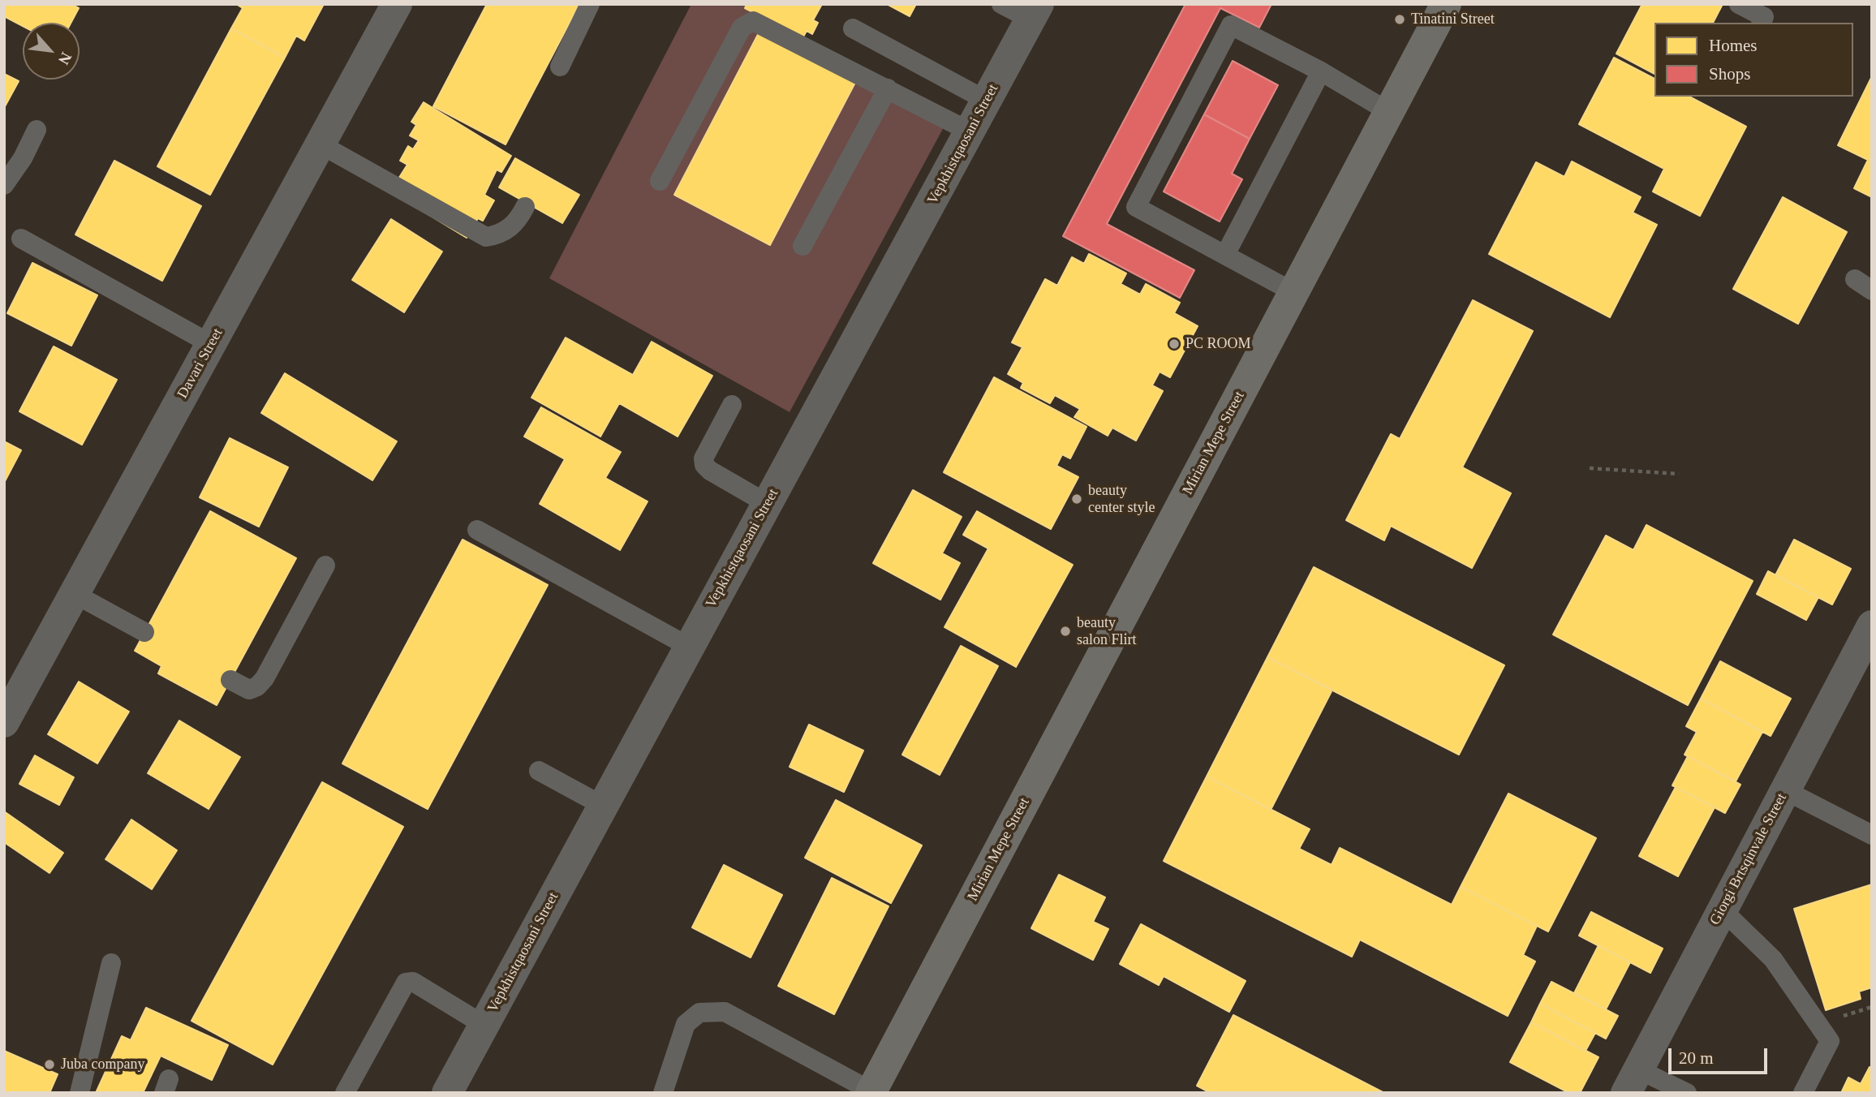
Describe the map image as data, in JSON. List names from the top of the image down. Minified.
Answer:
{"streets":{"main road":["Mirian Mepe Street"],"street":["Vepkhistqaosani Street","Davari Street","Giorgi Brtsqinvale Street"]},"places":["Tinatini Street","PC ROOM","beauty center style","beauty salon Flirt","Juba company"],"legend":["Homes","Shops"],"scale_bar":"20 m","north":"bottom right"}
